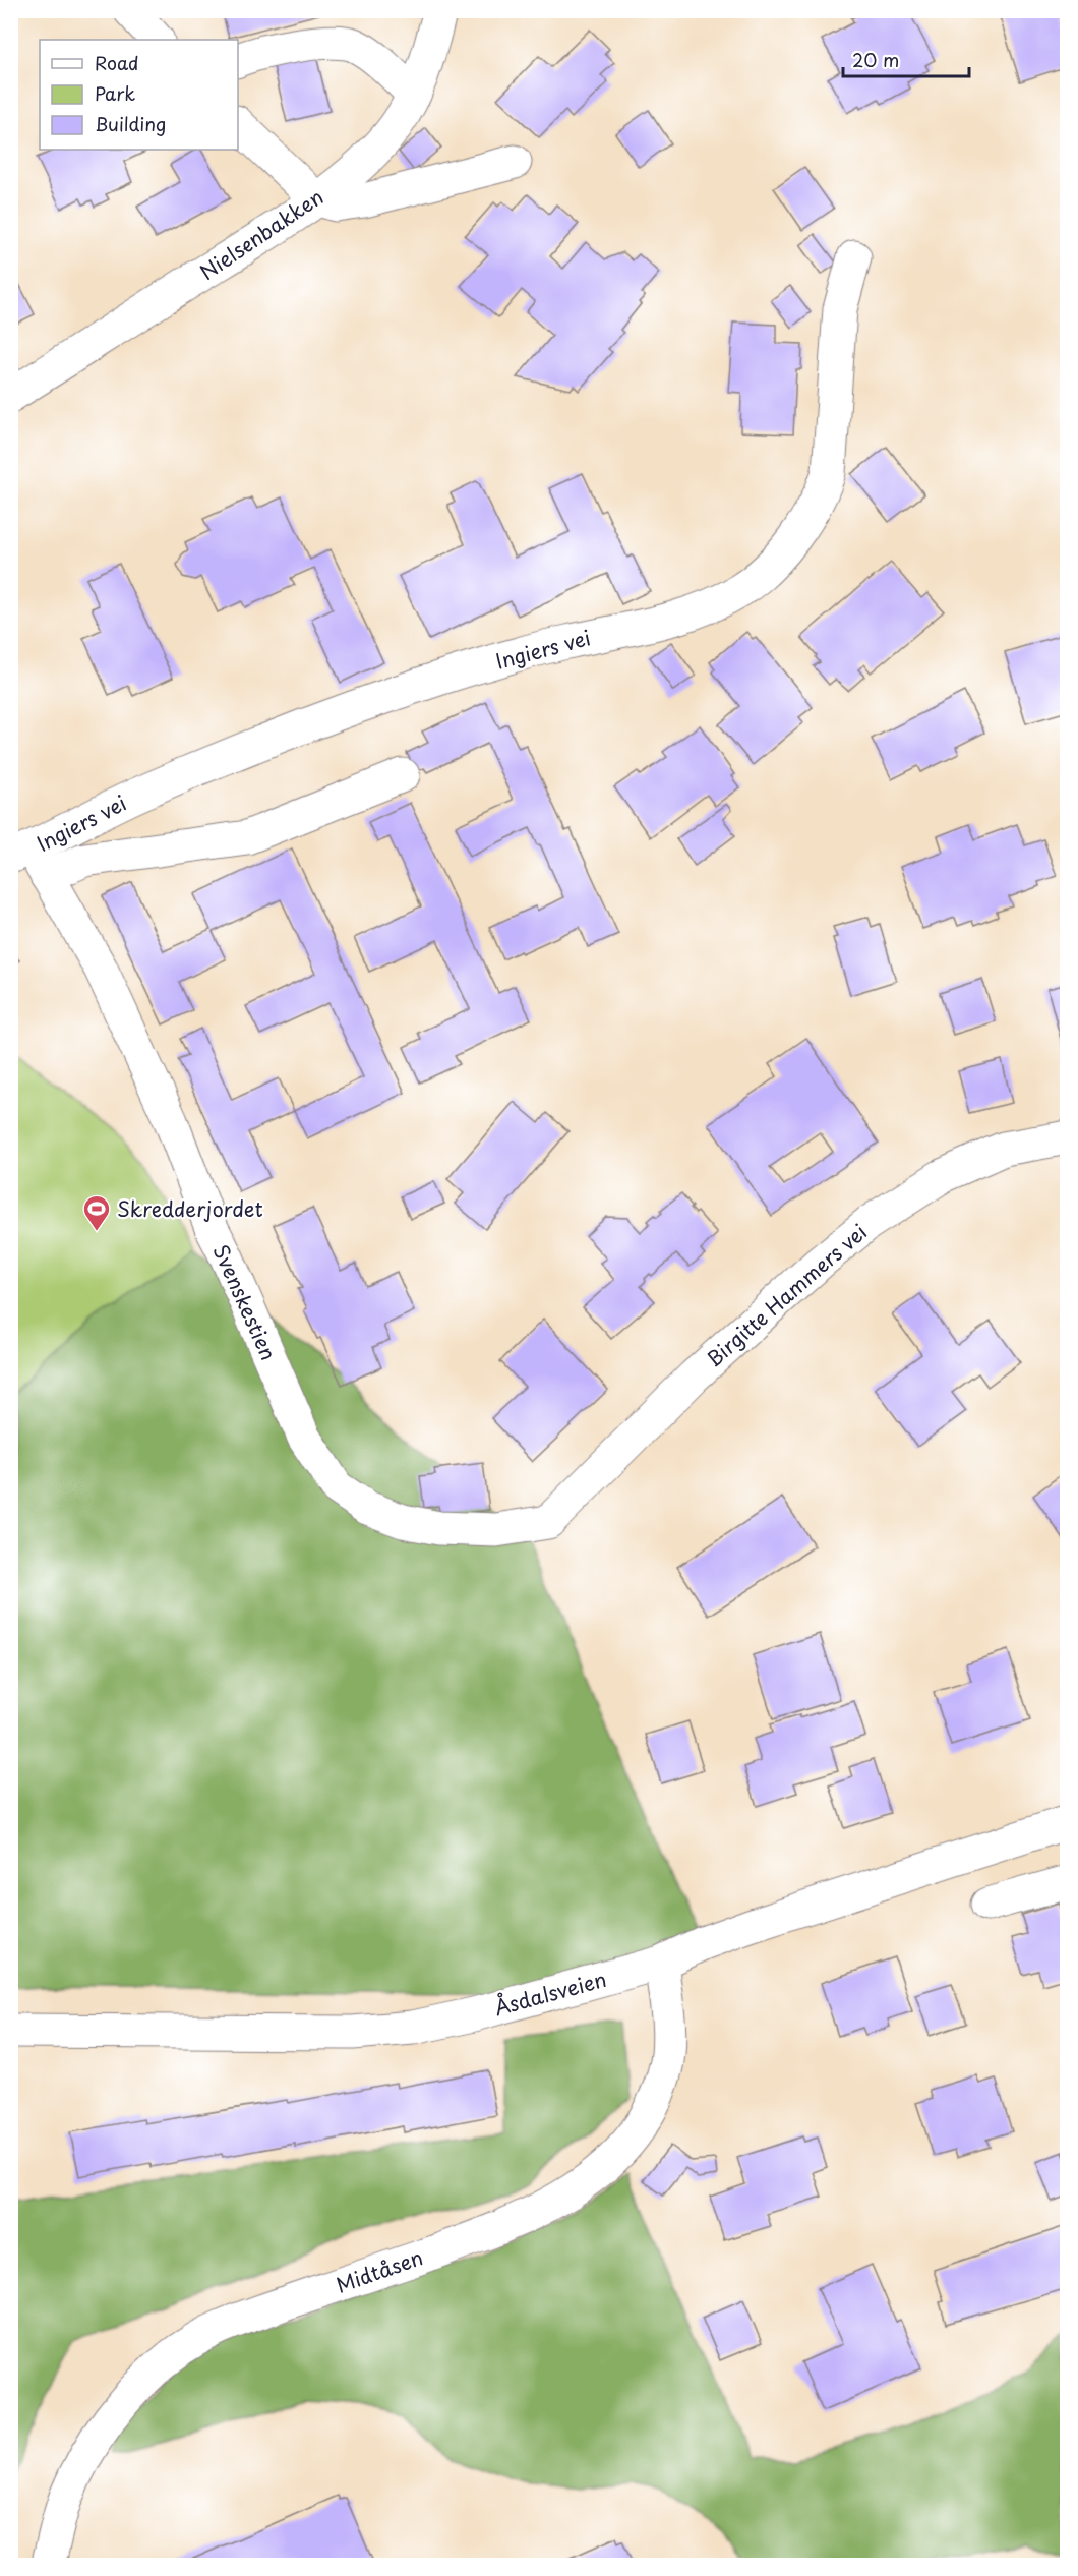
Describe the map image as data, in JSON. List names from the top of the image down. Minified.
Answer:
{"streets":{"street":["Nielsenbakken","Ingiers vei","Birgitte Hammers vei","Svenskestien","Åsdalsveien","Midtåsen"]},"crossings":[["Ingiers vei","Svenskestien"],["Birgitte Hammers vei","Svenskestien"],["Åsdalsveien","Midtåsen"]],"places":{"sports":["Skredderjordet"]},"legend":["Road","Park","Building"],"scale_bar":"20 m"}
